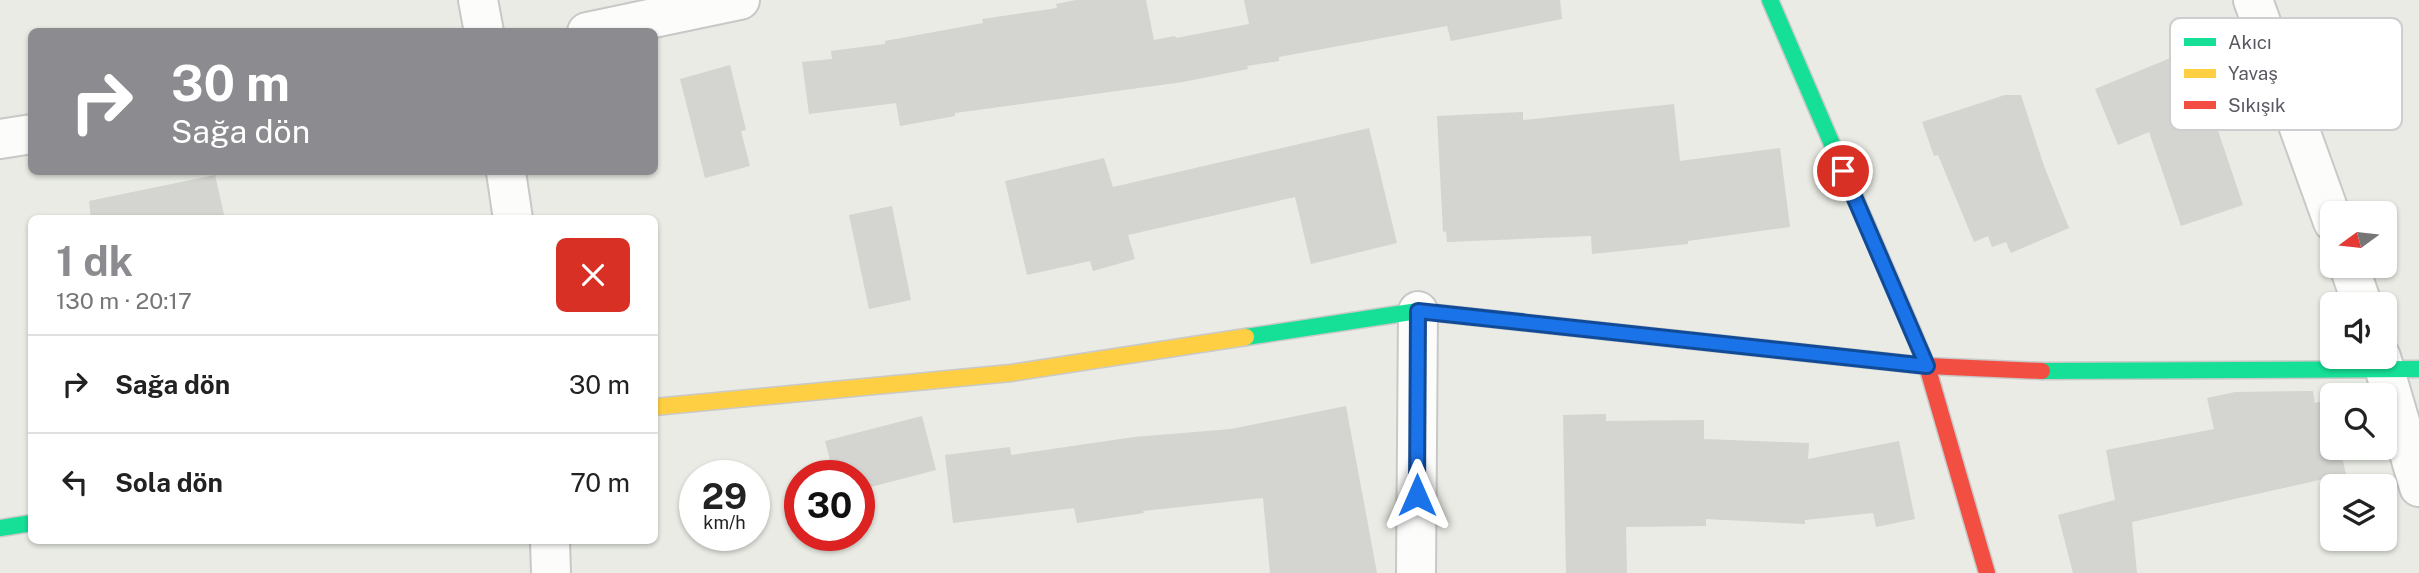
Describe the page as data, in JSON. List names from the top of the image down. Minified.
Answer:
{"legend":["Akıcı","Yavaş","Sıkışık"],"north":"left","page":{"turn":["30 m","Sağa dön"],"heading":["1 dk","130 m · 20:17"],"list":[{"name":"Sağa dön","value":"30 m"},{"name":"Sola dön","value":"70 m"}],"speed":"29 km/h","limit":"30"}}
